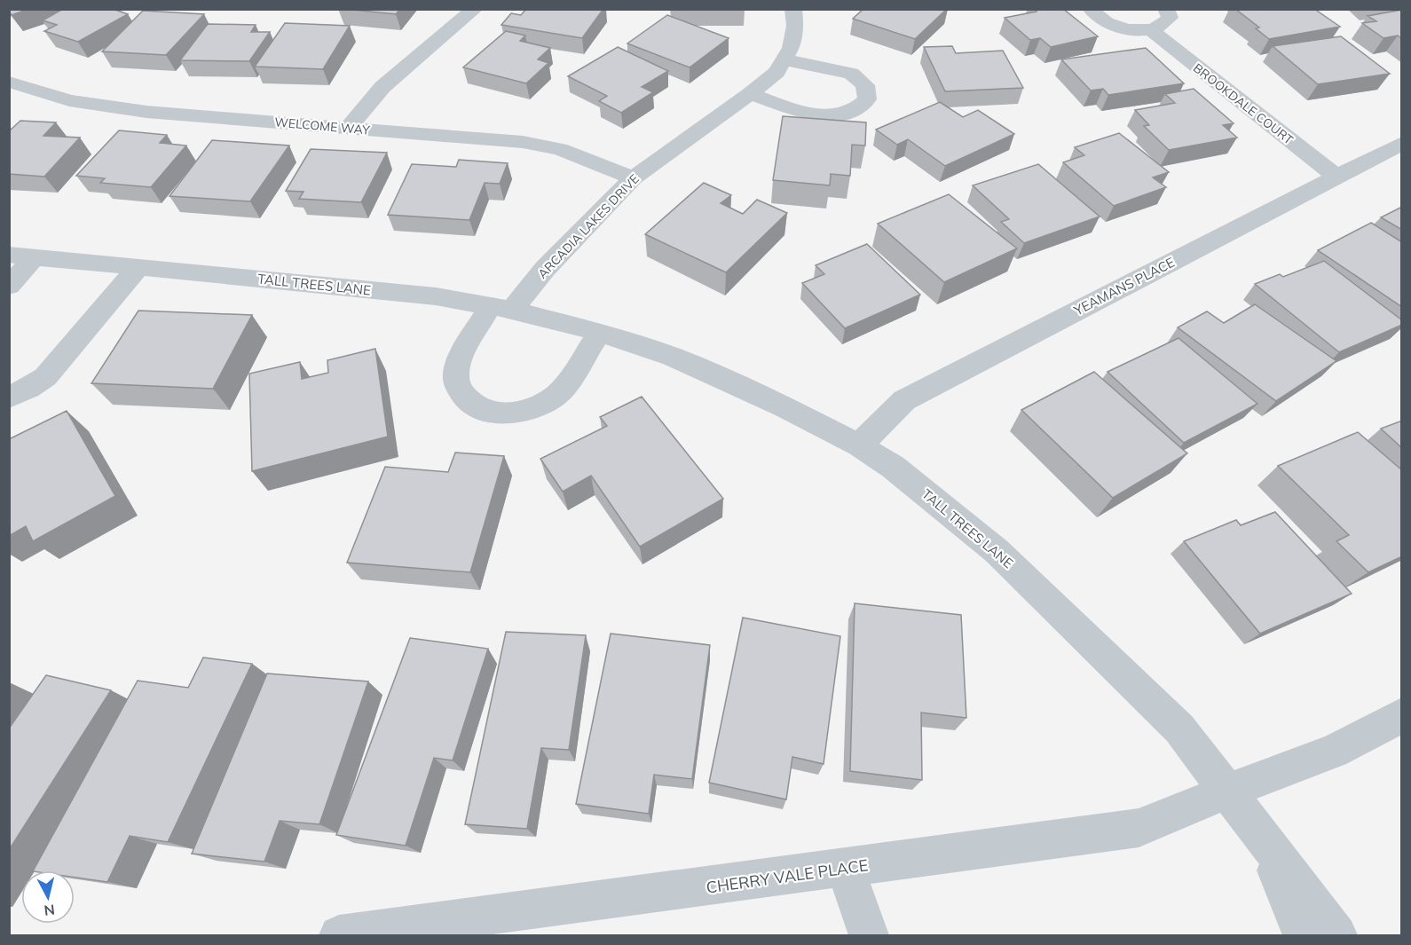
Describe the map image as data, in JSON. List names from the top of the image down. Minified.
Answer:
{"streets":{"street":["BROOKDALE COURT","WELCOME WAY","ARCADIA LAKES DRIVE","TALL TREES LANE","YEAMANS PLACE","CHERRY VALE PLACE"]},"crossings":[["BROOKDALE COURT","YEAMANS PLACE"],["WELCOME WAY","ARCADIA LAKES DRIVE"],["ARCADIA LAKES DRIVE","TALL TREES LANE"],["TALL TREES LANE","YEAMANS PLACE"],["TALL TREES LANE","CHERRY VALE PLACE"]],"north":"bottom"}
